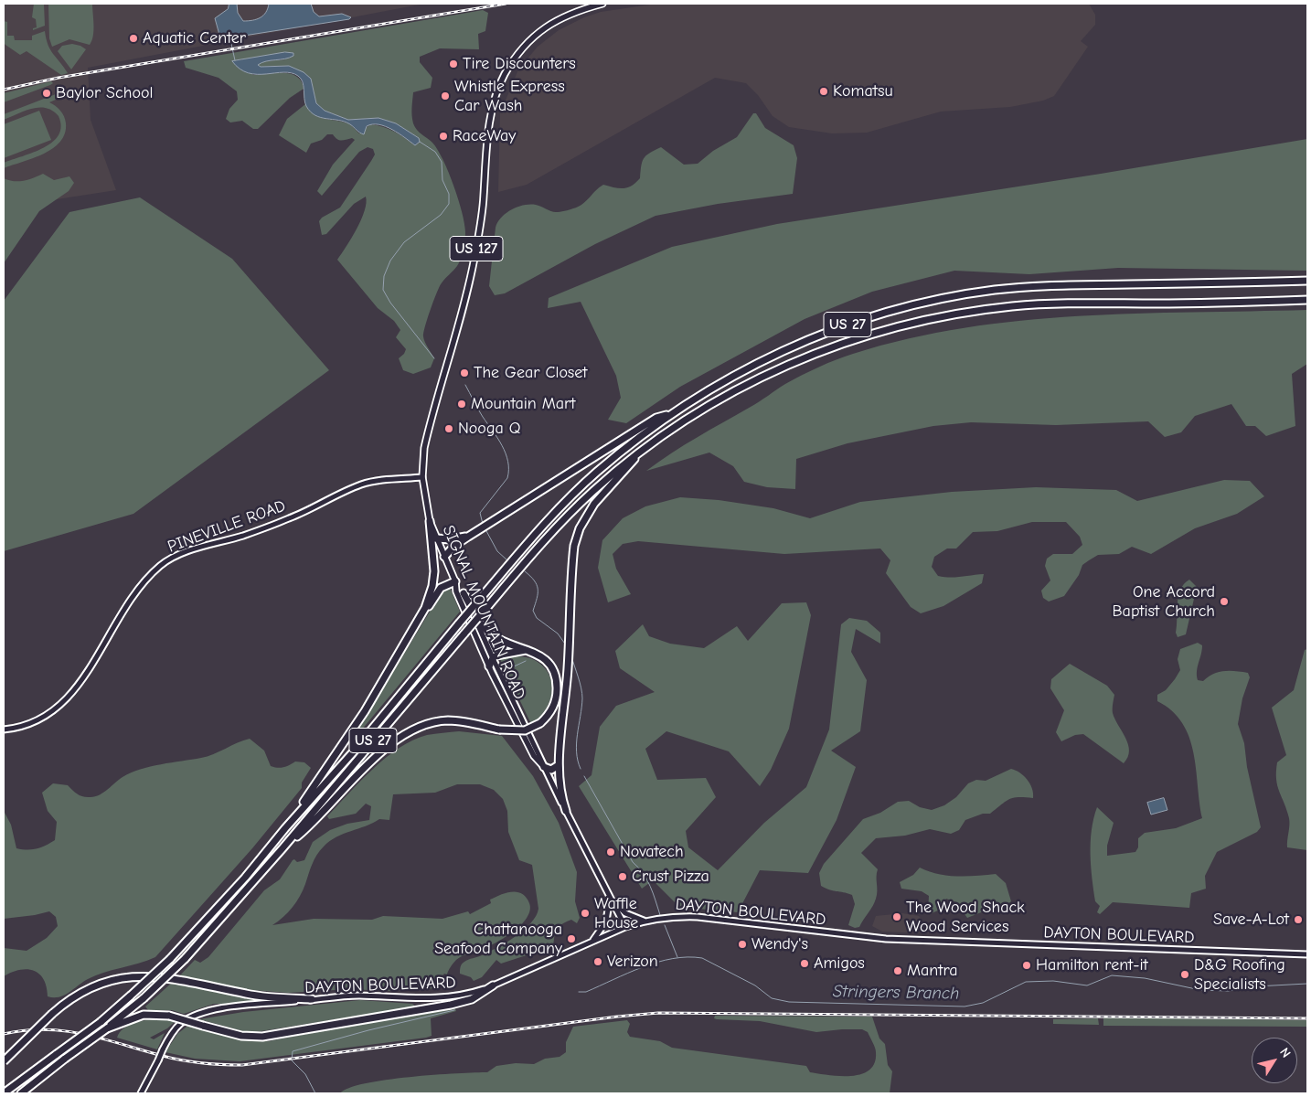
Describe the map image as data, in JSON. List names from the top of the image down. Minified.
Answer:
{"streets":{"highway":["US 27"],"main road":["US 127","PINEVILLE ROAD","SIGNAL MOUNTAIN ROAD","DAYTON BOULEVARD"]},"crossings":[["US 127","SIGNAL MOUNTAIN ROAD"],["PINEVILLE ROAD","SIGNAL MOUNTAIN ROAD"],["SIGNAL MOUNTAIN ROAD","DAYTON BOULEVARD"]],"water":["Stringers Branch"],"places":["Aquatic Center","Tire Discounters","Komatsu","Baylor School","Whistle Express Car Wash","RaceWay","The Gear Closet","Mountain Mart","Nooga Q","One Accord Baptist Church","Novatech","Crust Pizza","Waffle House","The Wood Shack Wood Services","Save-A-Lot","Chattanooga Seafood Company","Wendy's","Verizon","Amigos","Hamilton rent-it","Mantra","D&G Roofing Specialists"],"north":"top right"}
